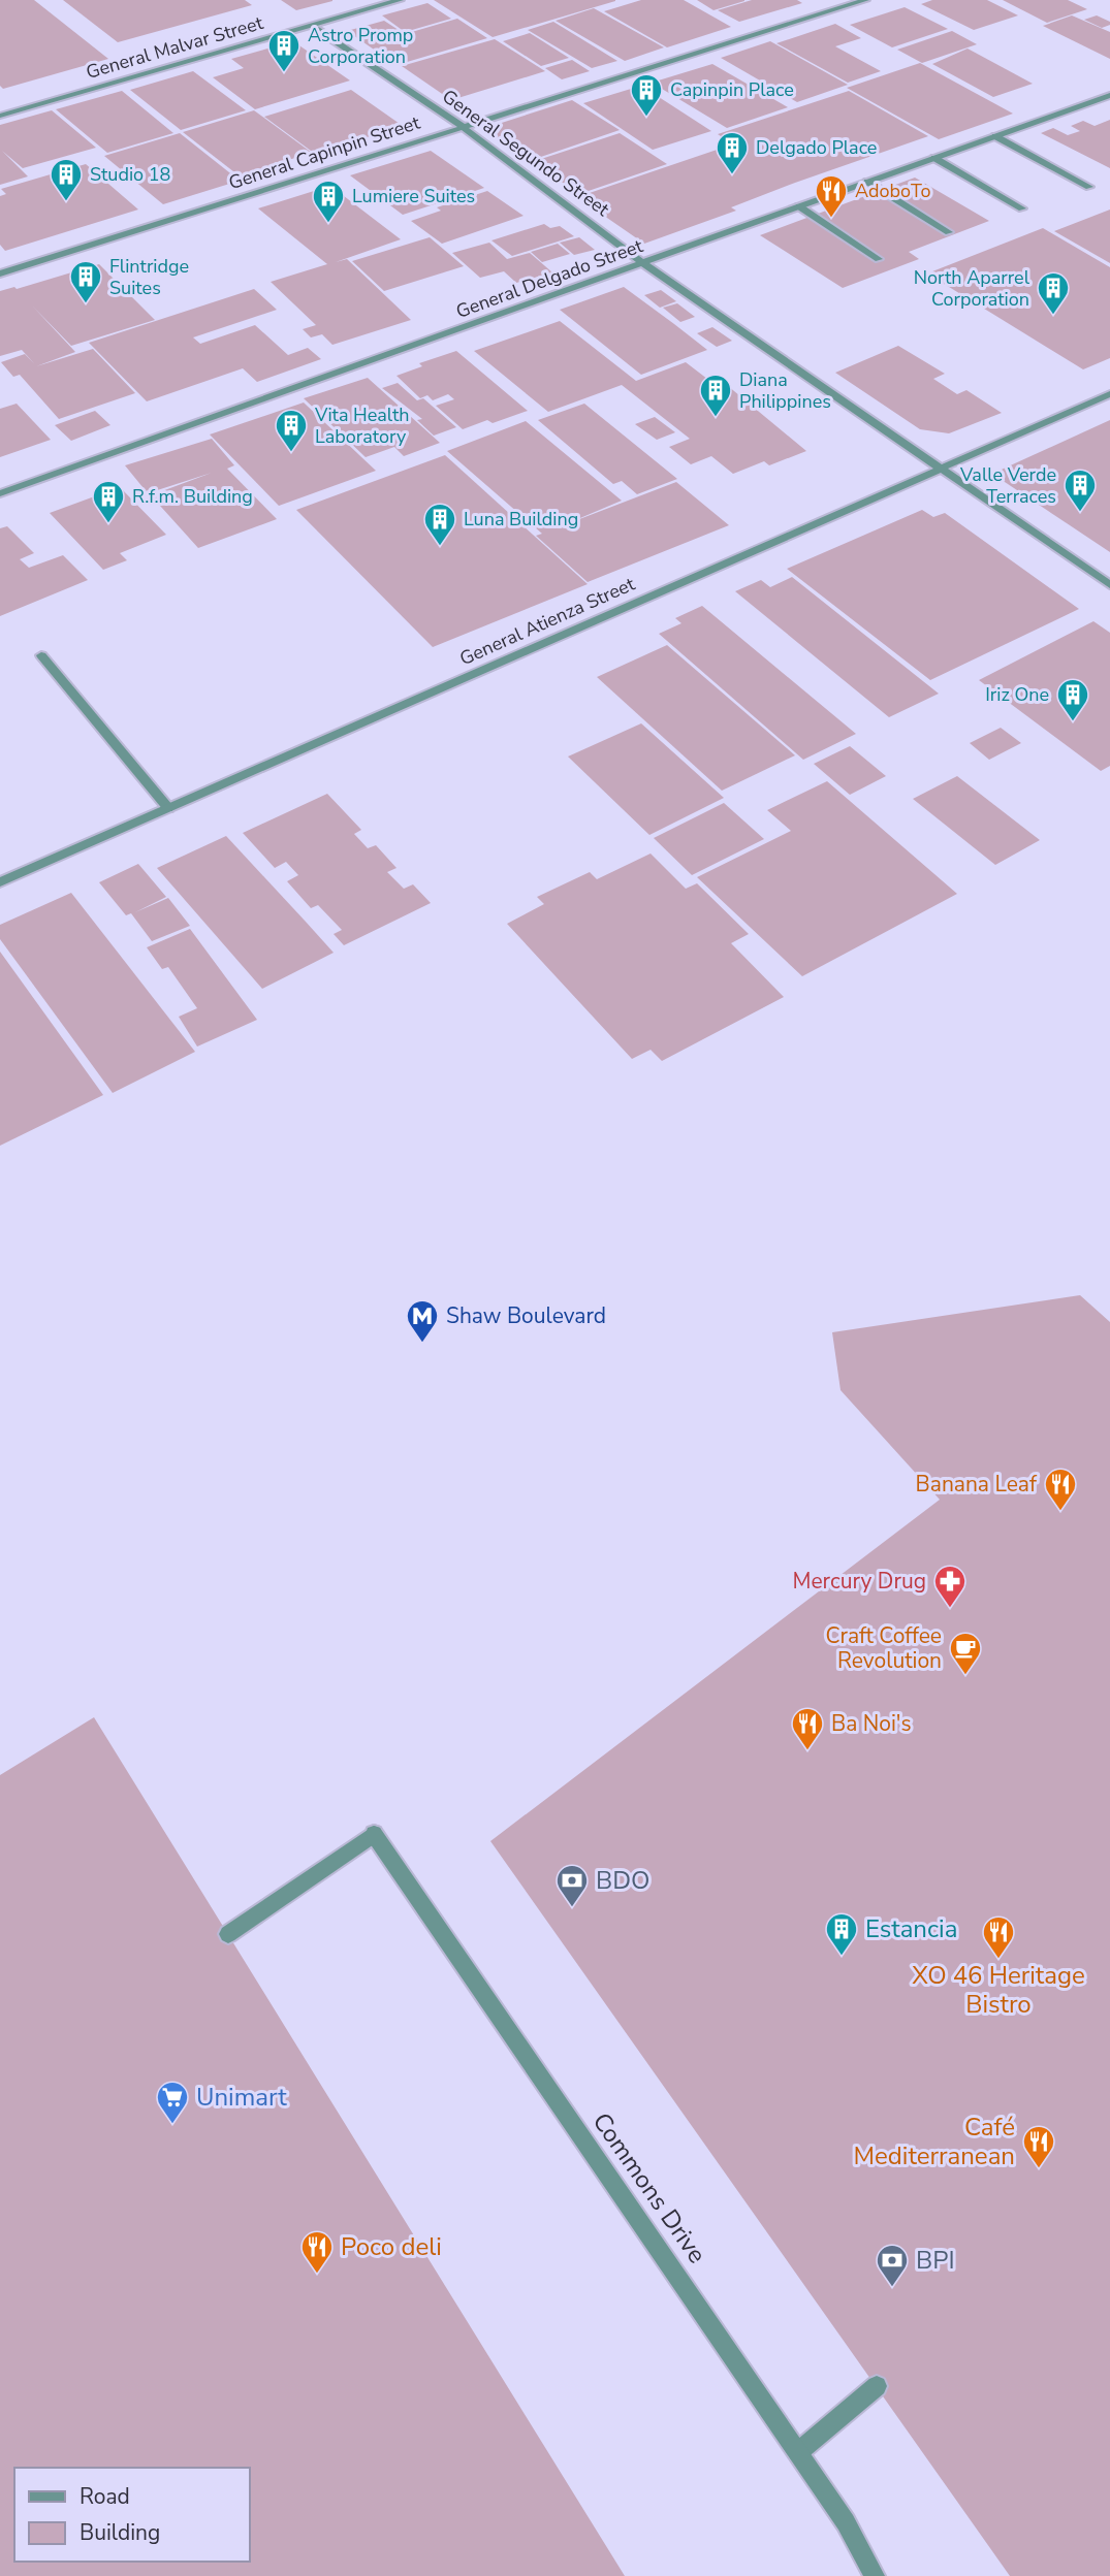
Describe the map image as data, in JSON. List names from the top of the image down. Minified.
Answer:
{"streets":{"street":["General Malvar Street","General Capinpin Street","General Segundo Street","General Delgado Street","General Atienza Street","Commons Drive"]},"crossings":[["General Malvar Street","General Segundo Street"],["General Capinpin Street","General Segundo Street"],["General Segundo Street","General Delgado Street"],["General Segundo Street","General Atienza Street"]],"places":{"building":["Astro Promp Corporation","Capinpin Place","Delgado Place","Studio 18","Lumiere Suites","Flintridge Suites","North Aparrel Corporation","Diana Philippines","Vita Health Laboratory","Valle Verde Terraces","R.f.m. Building","Luna Building","Iriz One","Estancia"],"restaurant":["AdoboTo","Banana Leaf","Ba Noi's","XO 46 Heritage Bistro","Café Mediterranean","Poco deli"],"metro station":["Shaw Boulevard"],"pharmacy":["Mercury Drug"],"cafe":["Craft Coffee Revolution"],"bank":["BDO","BPI"],"supermarket":["Unimart"]},"legend":["Road","Building"]}
